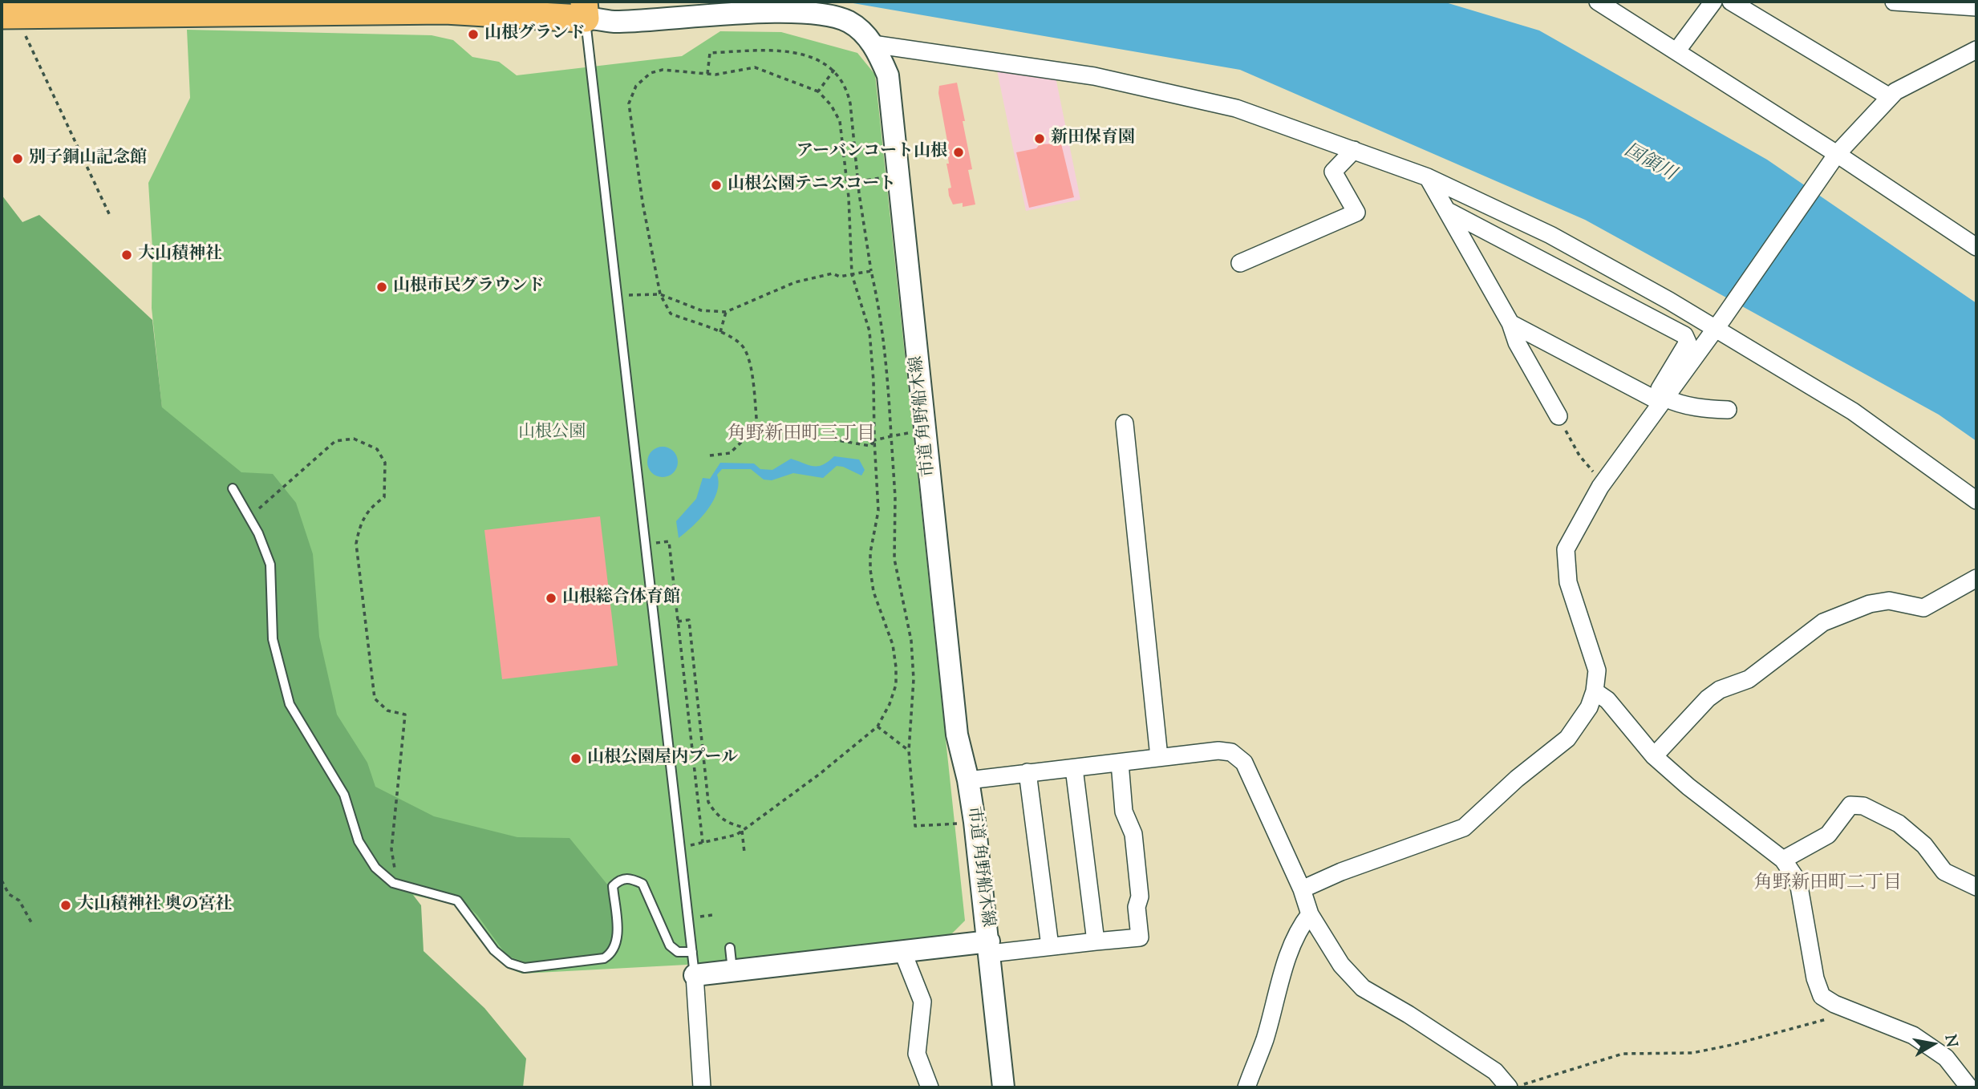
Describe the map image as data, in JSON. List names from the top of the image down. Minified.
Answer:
{"streets":{"street":["市道 角野船木線"]},"districts":["角野新田町三丁目","角野新田町二丁目"],"water":["国領川"],"parks":["山根公園"],"places":["山根グランド","新田保育園","アーバンコート山根","別子銅山記念館","山根公園テニスコート","大山積神社","山根市民グラウンド","山根総合体育館","山根公園屋内プール","大山積神社 奥の宮社"],"north":"right"}
